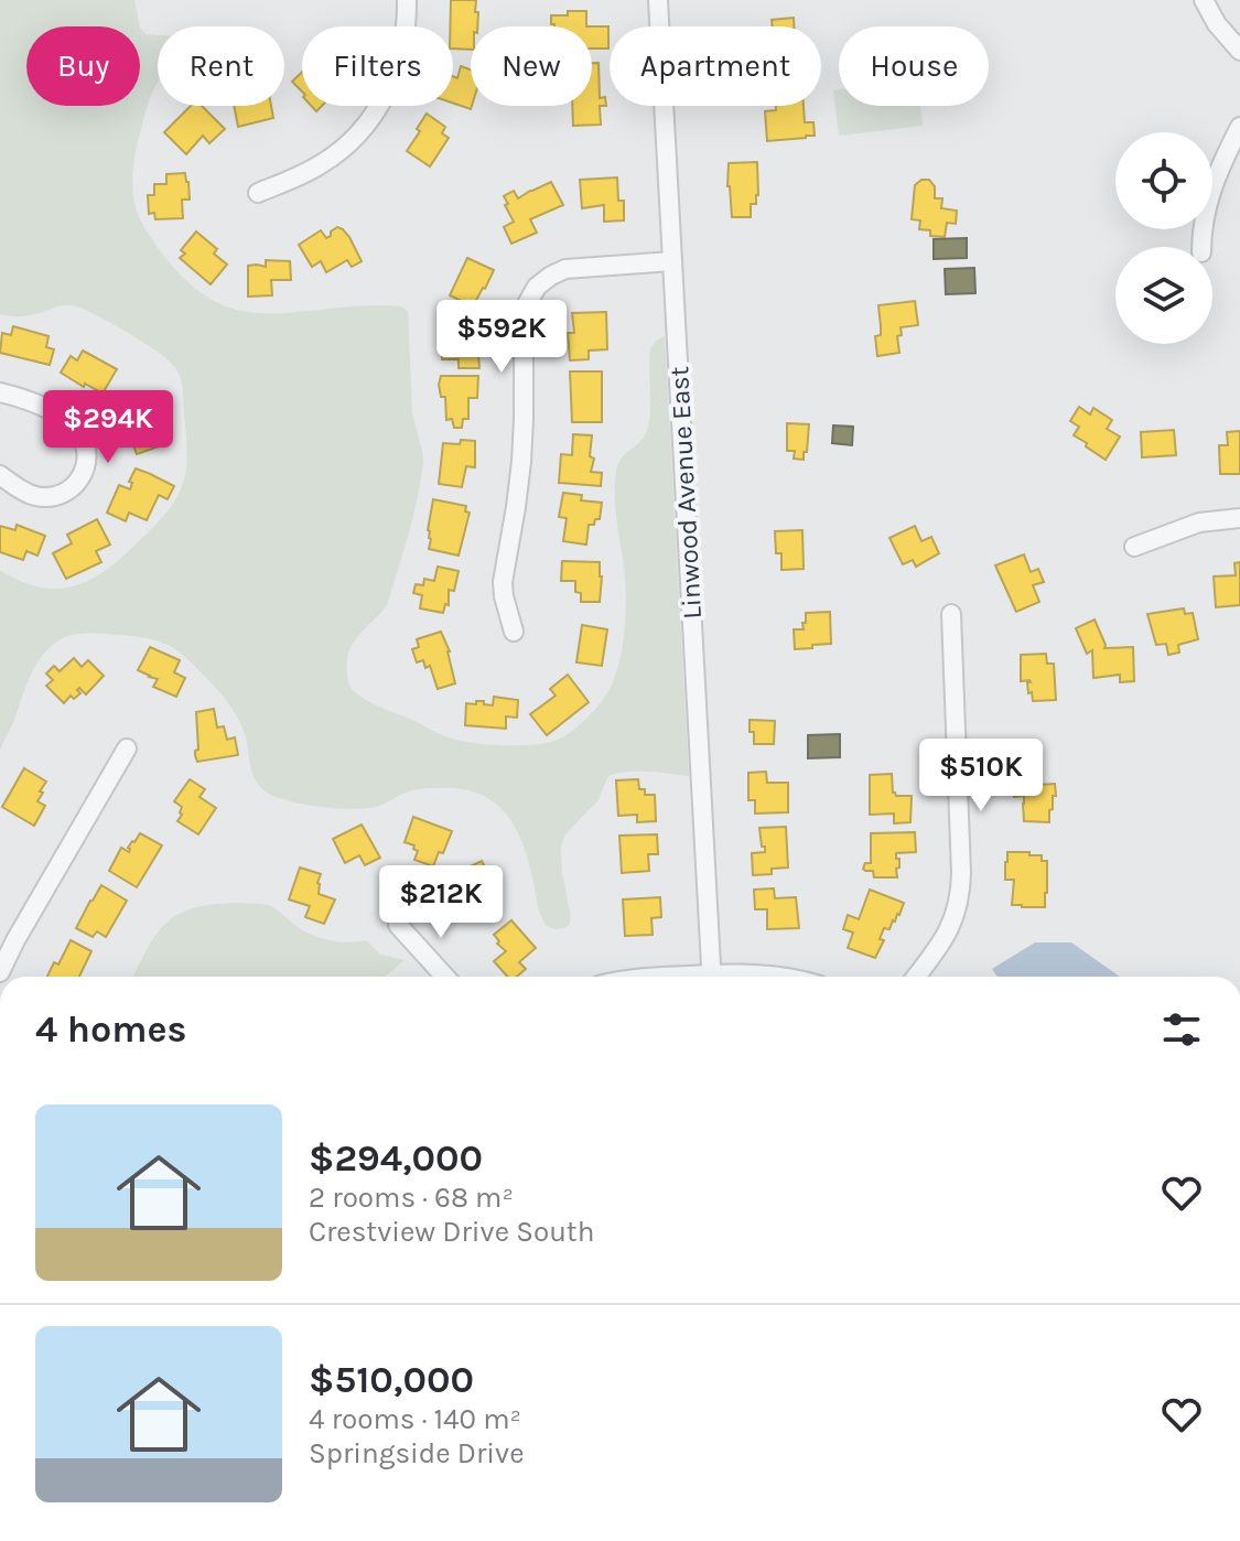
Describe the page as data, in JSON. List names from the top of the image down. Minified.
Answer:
{"streets":{"street":["Linwood Avenue East"]},"page":{"chip":["Buy","Rent","Filters","New","Apartment","House"],"price":["$592K","$294K","$510K","$212K"],"heading":"4 homes","list":[{"name":"$294,000","note":"2 rooms · 68 m² · Crestview Drive South"},{"name":"$510,000","note":"4 rooms · 140 m² · Springside Drive"}]}}
